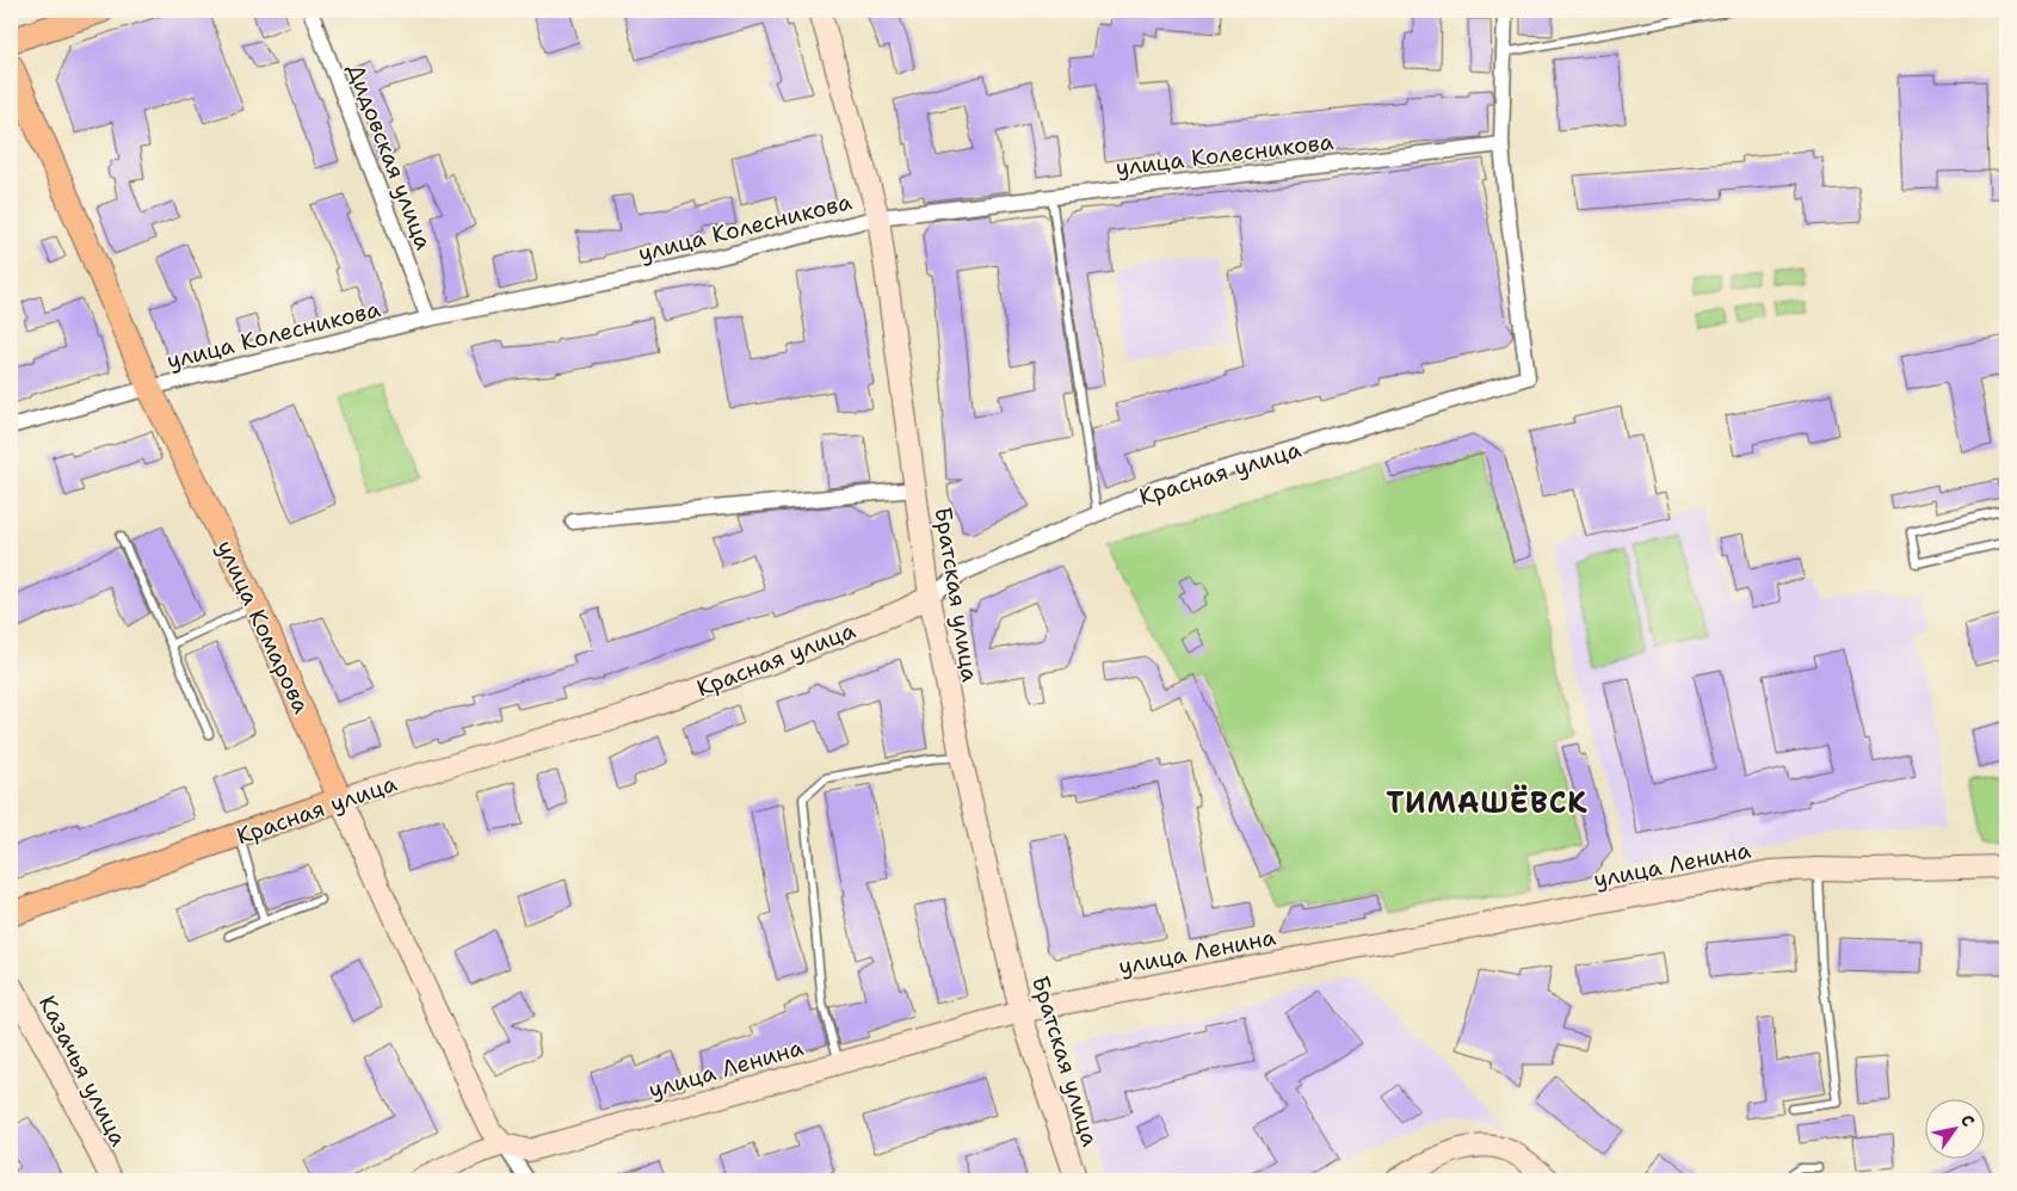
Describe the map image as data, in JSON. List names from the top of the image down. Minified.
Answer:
{"streets":{"main road":["Красная улица","Братская улица","улица Комарова","улица Ленина","Казачья улица"],"street":["улица Колесникова","Дидовская улица"]},"crossings":[["улица Колесникова","Дидовская улица"],["улица Колесникова","Красная улица"],["улица Колесникова","Братская улица"],["улица Колесникова","улица Комарова"],["Красная улица","Братская улица"],["Красная улица","улица Комарова"],["Братская улица","улица Ленина"],["улица Комарова","улица Ленина"]],"districts":["ТИМАШЁВСК"],"north":"top right"}
